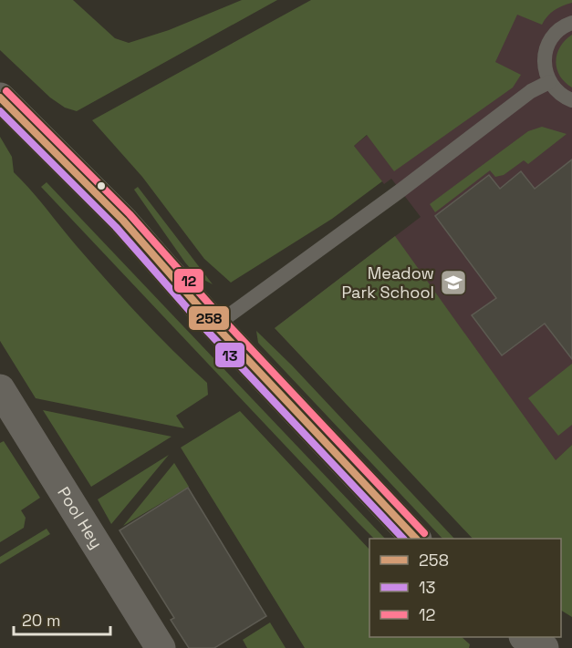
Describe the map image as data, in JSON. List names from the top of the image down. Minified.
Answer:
{"streets":{"street":["Pool Hey"]},"places":{"school or university":["Meadow Park School"]},"lines":["transit line 12","transit line 258","transit line 13"],"legend":["258","13","12"],"scale_bar":"20 m"}
